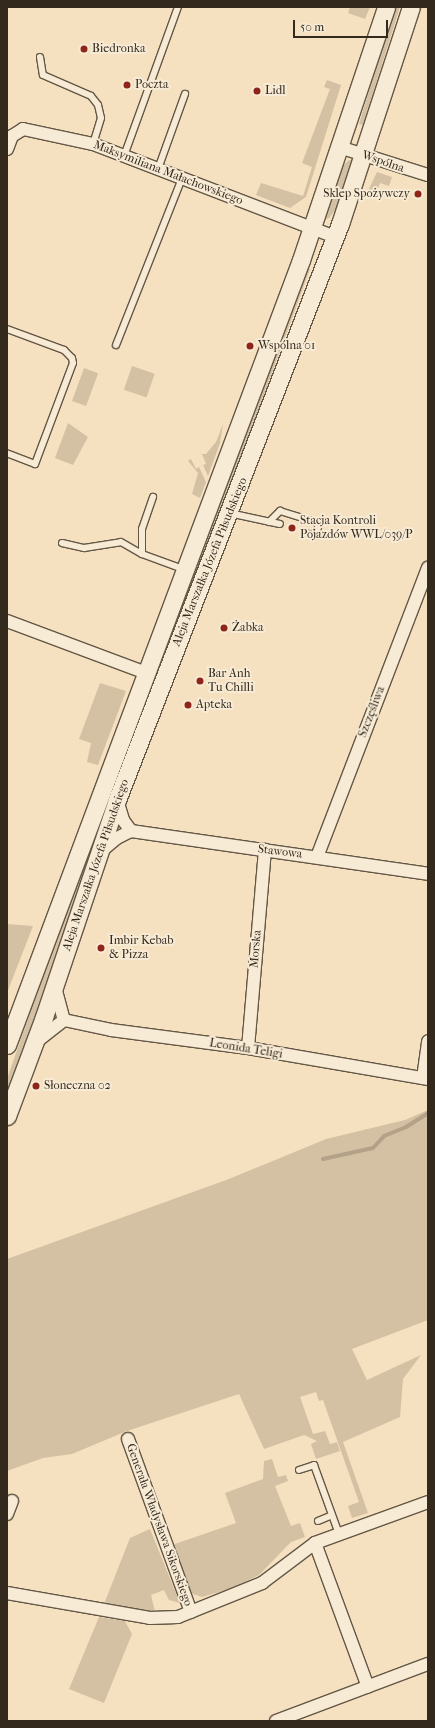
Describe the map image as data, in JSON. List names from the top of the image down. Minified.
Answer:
{"streets":{"main road":["Aleja Marszałka Józefa Piłsudskiego"],"street":["Wspólna","Maksymiliana Małachowskiego","Szczęśliwa","Stawowa","Morska","Leonida Teligi","Generała Władysława Sikorskiego"]},"crossings":[["Wspólna","Aleja Marszałka Józefa Piłsudskiego"],["Maksymiliana Małachowskiego","Aleja Marszałka Józefa Piłsudskiego"],["Szczęśliwa","Stawowa"],["Stawowa","Morska"],["Morska","Leonida Teligi"]],"places":["Biedronka","Poczta","Lidl","Sklep Spożywczy","Wspólna 01","Stacja Kontroli Pojazdów WWL/039/P","Żabka","Bar Anh Tu Chilli","Apteka","Imbir Kebab & Pizza","Słoneczna 02"],"scale_bar":"50 m"}
